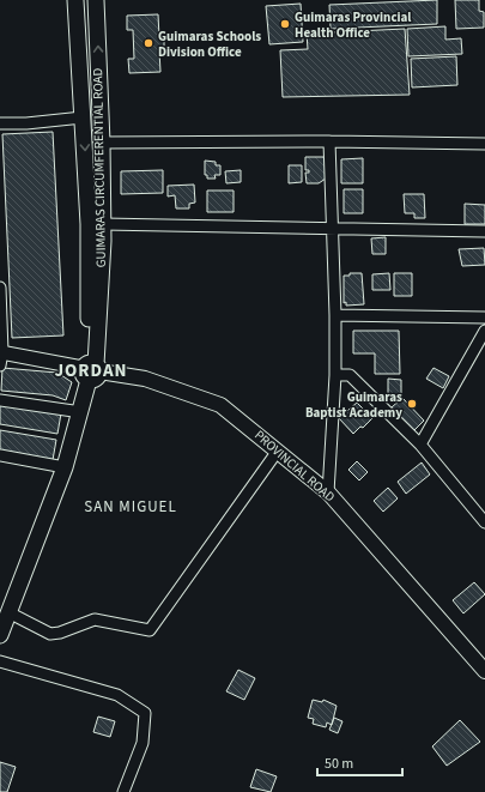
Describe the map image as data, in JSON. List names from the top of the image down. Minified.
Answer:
{"streets":{"main road":["GUIMARAS CIRCUMFERENTIAL ROAD","PROVINCIAL ROAD"]},"crossings":[["GUIMARAS CIRCUMFERENTIAL ROAD","PROVINCIAL ROAD"]],"districts":["JORDAN","SAN MIGUEL"],"places":["Guimaras Provincial Health Office","Guimaras Schools Division Office","Guimaras Baptist Academy"],"scale_bar":"50 m"}
